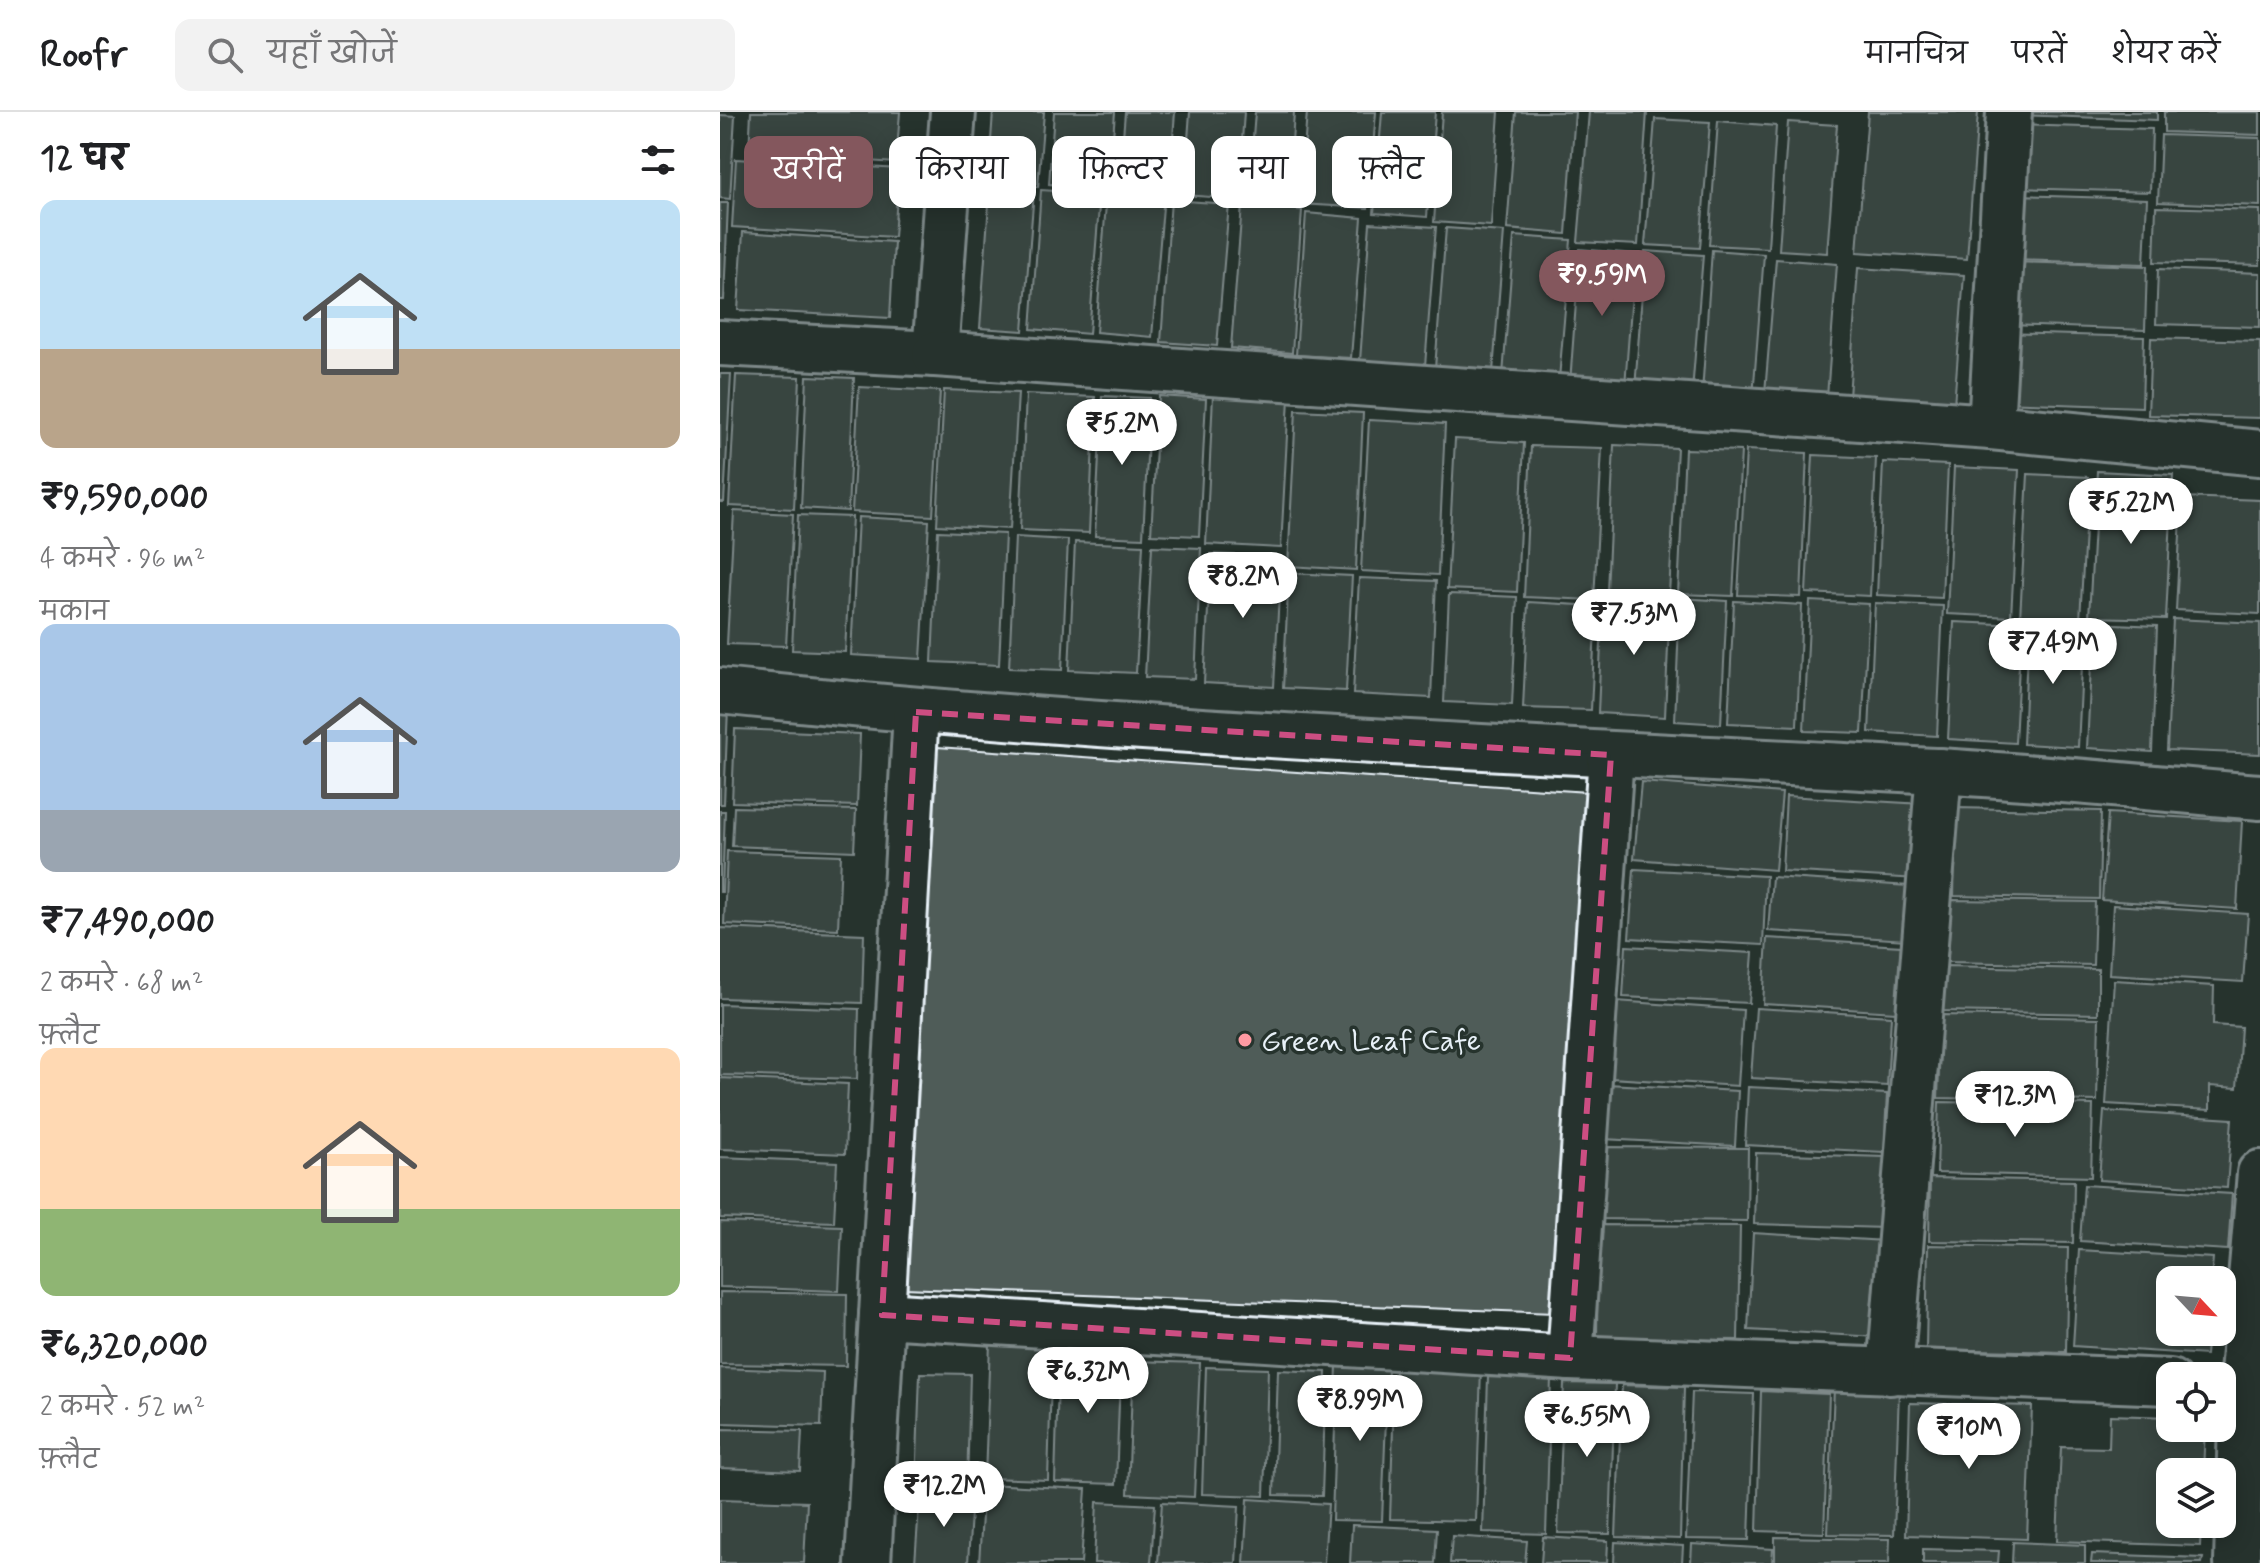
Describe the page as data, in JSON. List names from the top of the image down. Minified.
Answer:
{"places":["Green Leaf Cafe"],"north":"bottom right","page":{"header":"Roofr","search":"यहाँ खोजें","nav":["मानचित्र","परतें","शेयर करें"],"heading":"12 घर","chip":["खरीदें","किराया","फ़िल्टर","नया","फ़्लैट"],"list":[{"name":"₹9,590,000","note":"4 कमरे · 96 m² · मकान"},{"name":"₹7,490,000","note":"2 कमरे · 68 m² · फ़्लैट"},{"name":"₹6,320,000","note":"2 कमरे · 52 m² · फ़्लैट"}],"price":["₹9.59M","₹5.2M","₹5.22M","₹8.2M","₹7.53M","₹7.49M","₹12.3M","₹6.32M","₹8.99M","₹6.55M","₹10M","₹12.2M"]}}
